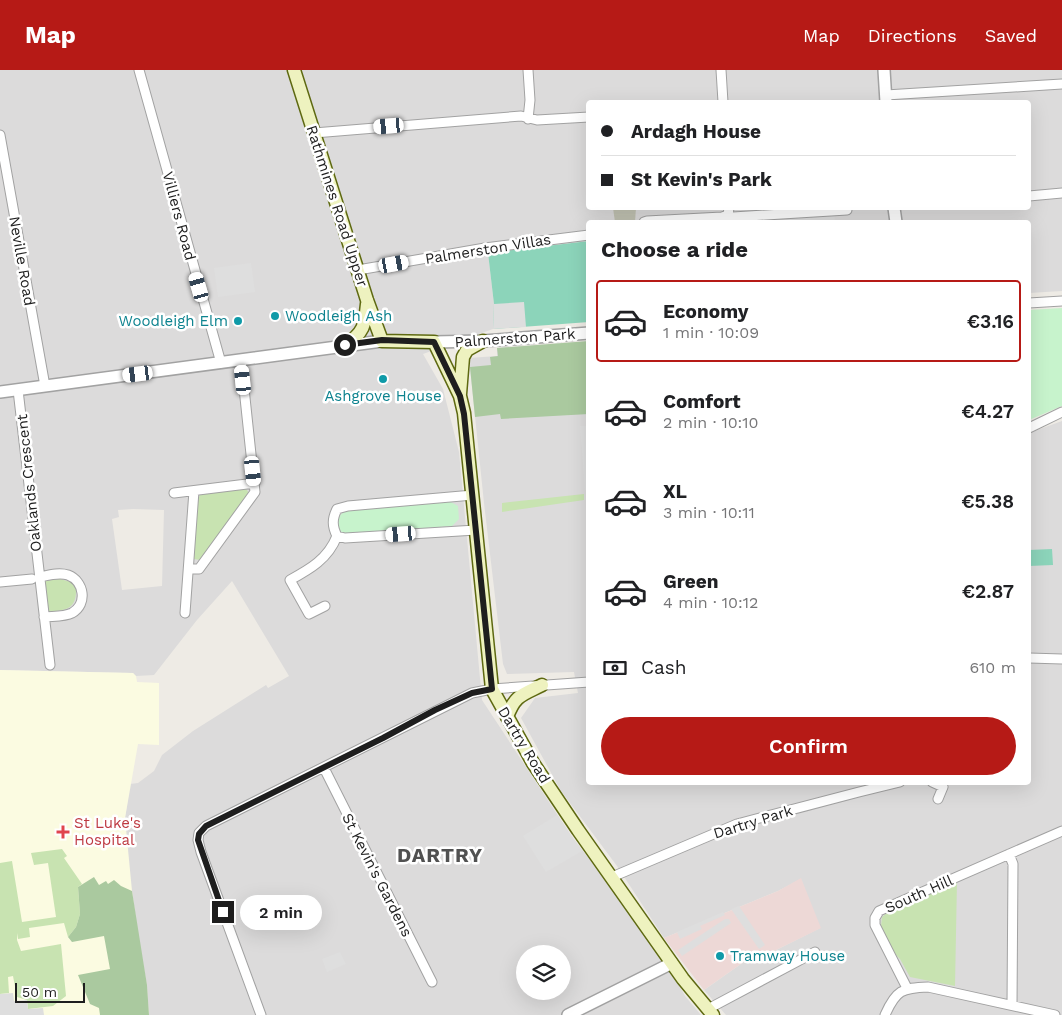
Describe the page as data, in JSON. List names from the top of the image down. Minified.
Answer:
{"streets":{"main road":["Rathmines Road Upper","Palmerston Park","Dartry Road"],"street":["Villiers Road","Palmerston Villas","Neville Road","Oaklands Crescent","Dartry Park","St Kevin's Gardens","South Hill"]},"crossings":[["Rathmines Road Upper","Palmerston Villas"],["Rathmines Road Upper","Palmerston Park"],["Palmerston Park","Dartry Road"],["Dartry Road","Dartry Park"]],"districts":["DARTRY"],"places":{"other":["Woodleigh Ash","Woodleigh Elm","Ashgrove House","Tramway House"],"health":["St Luke's Hospital"]},"scale_bar":"50 m","page":{"header":"Map","nav":["Map","Directions","Saved"],"banner":["Ardagh House","St Kevin's Park"],"heading":"Choose a ride","list":[{"name":"Economy","note":"1 min · 10:09","value":"€3.16"},{"name":"Comfort","note":"2 min · 10:10","value":"€4.27"},{"name":"XL","note":"3 min · 10:11","value":"€5.38"},{"name":"Green","note":"4 min · 10:12","value":"€2.87"}],"pay":["Cash","610 m"],"buttons":"Confirm","bubble":"2 min","scale":"50 m"}}
